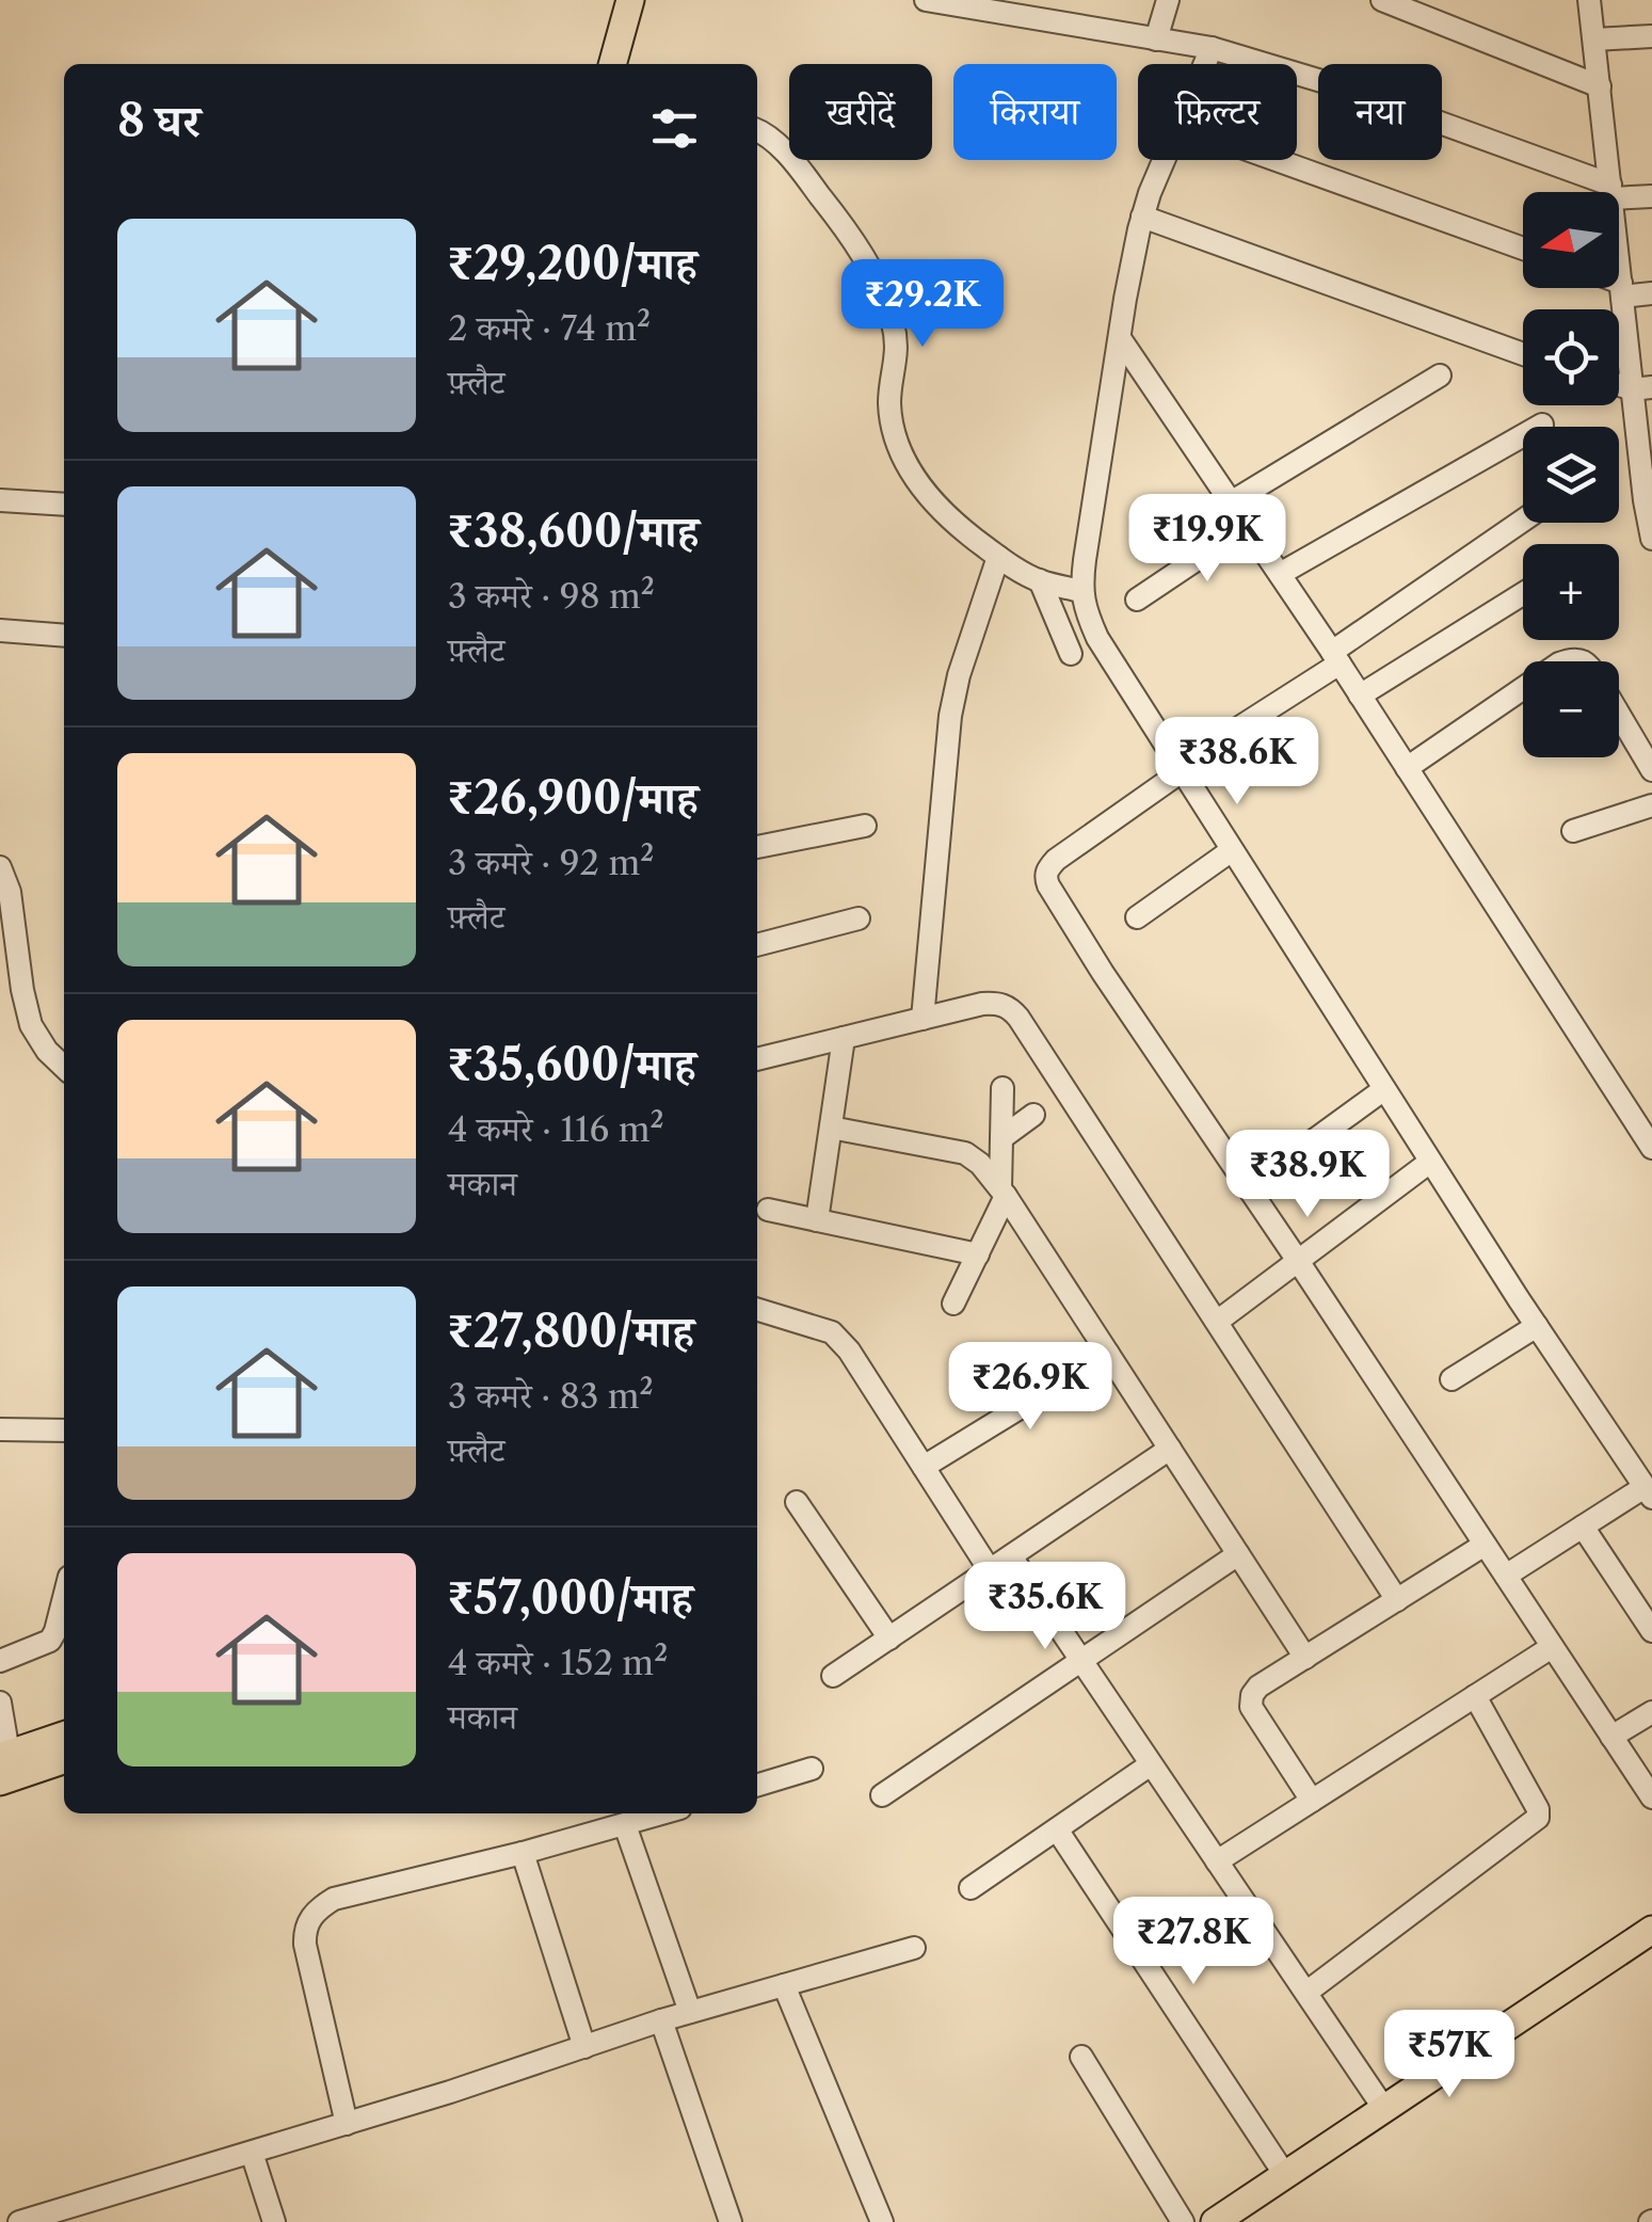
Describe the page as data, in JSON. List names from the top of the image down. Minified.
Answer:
{"north":"left","page":{"chip":["खरीदें","किराया","फ़िल्टर","नया"],"heading":"8 घर","map_buttons":["+","−"],"list":[{"name":"₹29,200/माह","note":"2 कमरे · 74 m² · फ़्लैट"},{"name":"₹38,600/माह","note":"3 कमरे · 98 m² · फ़्लैट"},{"name":"₹26,900/माह","note":"3 कमरे · 92 m² · फ़्लैट"},{"name":"₹35,600/माह","note":"4 कमरे · 116 m² · मकान"},{"name":"₹27,800/माह","note":"3 कमरे · 83 m² · फ़्लैट"},{"name":"₹57,000/माह","note":"4 कमरे · 152 m² · मकान"}],"price":["₹29.2K","₹19.9K","₹38.6K","₹38.9K","₹26.9K","₹35.6K","₹27.8K","₹57K"]}}
